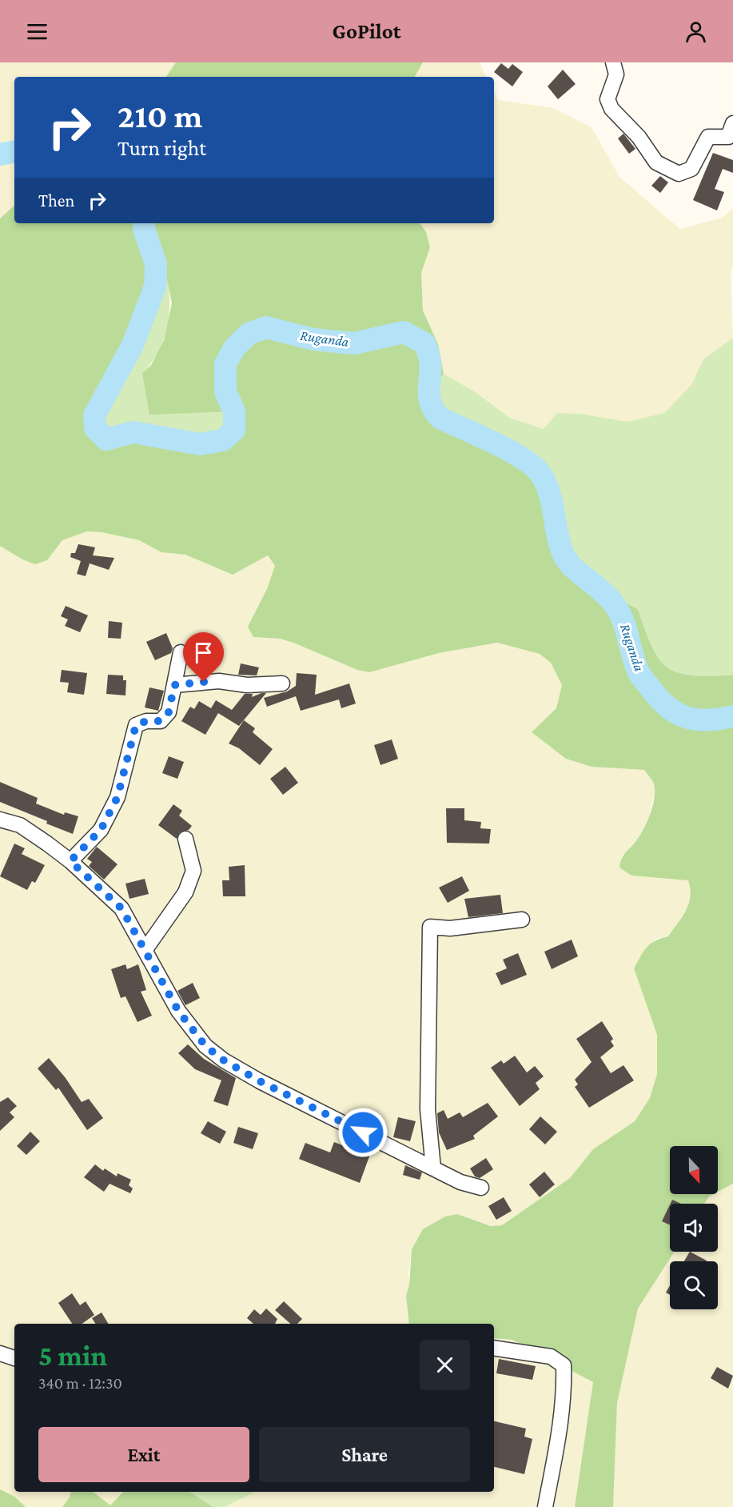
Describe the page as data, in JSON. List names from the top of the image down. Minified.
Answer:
{"water":["Ruganda"],"north":"bottom","page":{"header":"GoPilot","turn":["210 m","Turn right"],"then":"Then","heading":["5 min","340 m · 12:30"],"buttons":["Exit","Share"]}}
